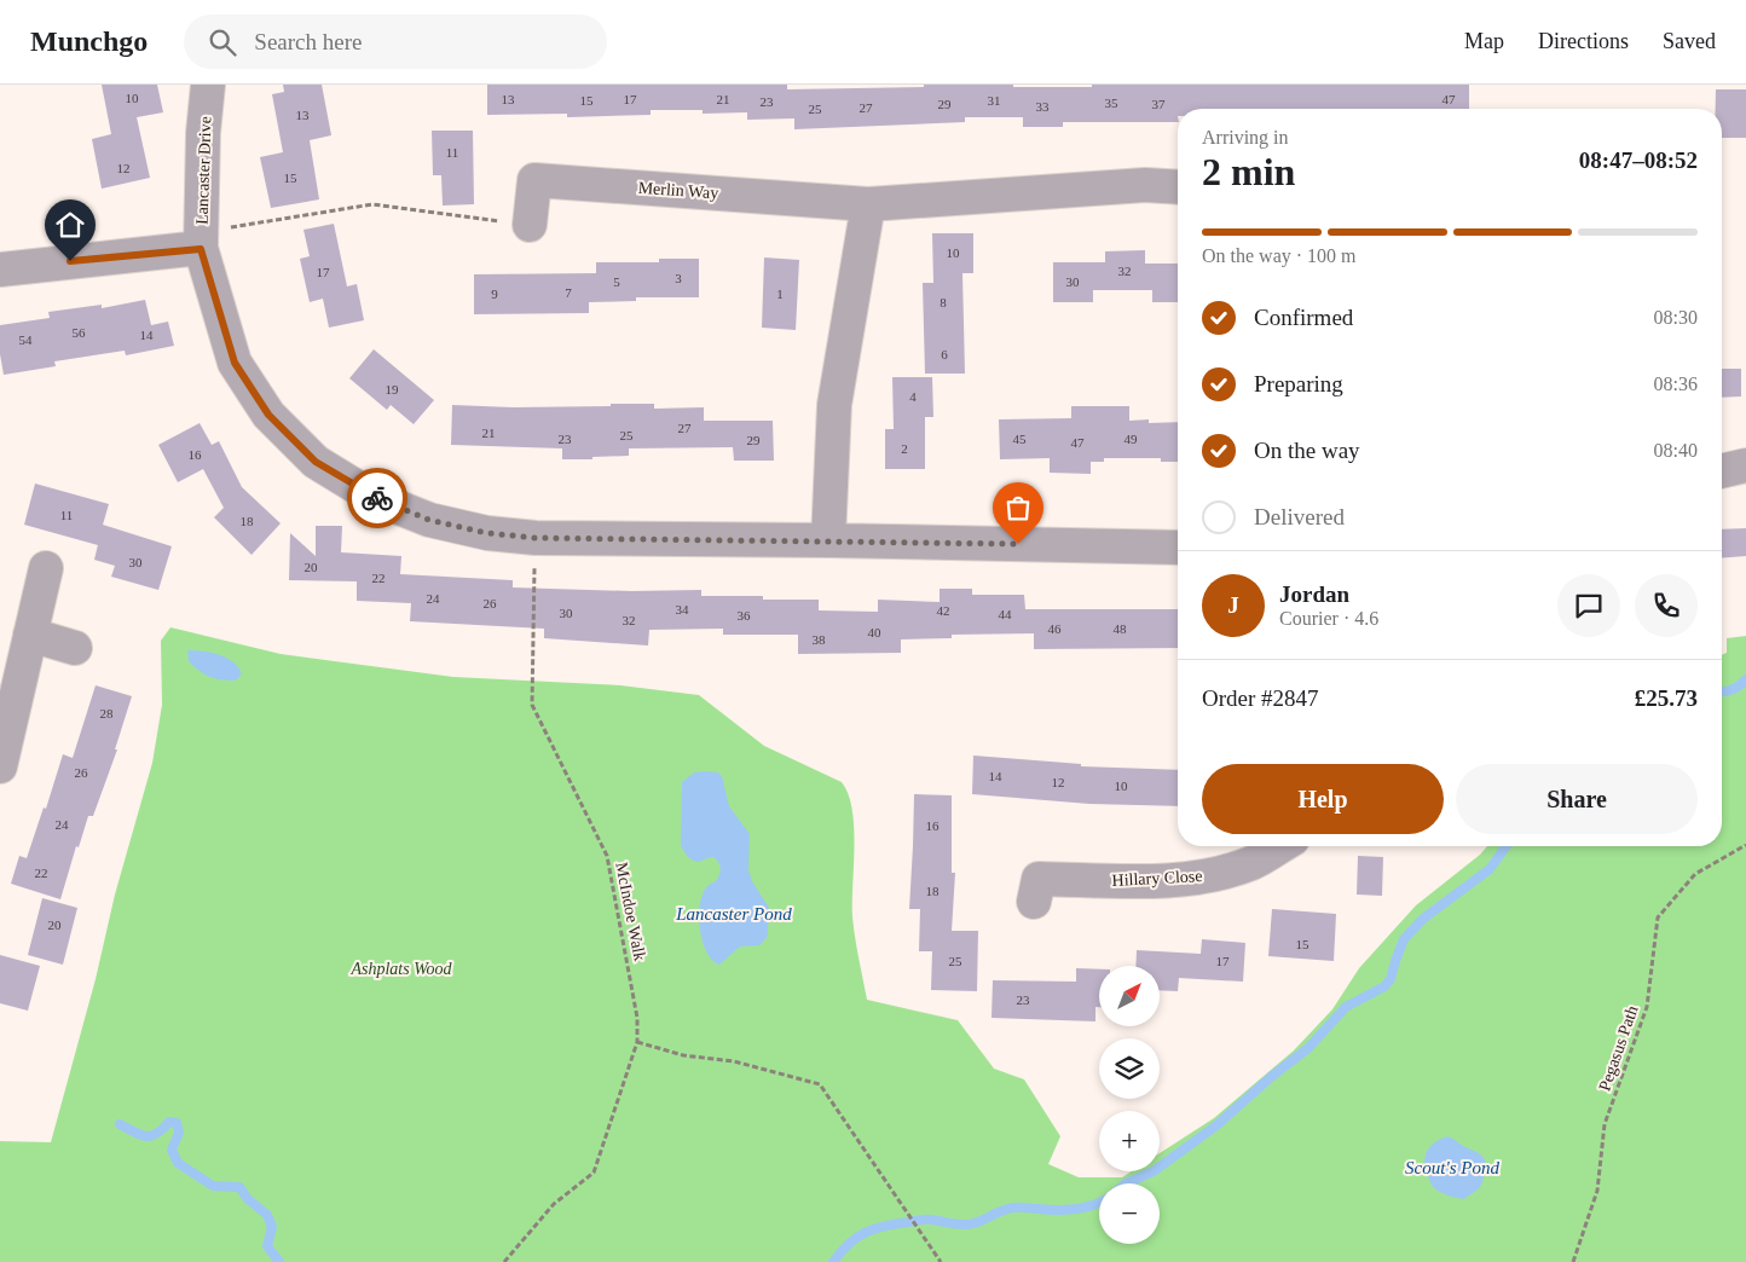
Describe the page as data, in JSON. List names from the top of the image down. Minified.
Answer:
{"streets":{"street":["Lancaster Drive","Merlin Way","Hillary Close"],"path":["McIndoe Walk","Pegasus Path"]},"crossings":[["Lancaster Drive","McIndoe Walk"]],"water":["Lancaster Pond","Scout's Pond"],"parks":["Ashplats Wood"],"house_numbers":["10","13","17","21","47","15","31","23","35","29","37","33","27","25","13","11","12","15","10","32","17","3","5","30","7","9","1","8","56","14","54","6","19","4","27","21","25","23","45","49","29","47","2","16","11","18","30","20","22","24","26","34","42","30","44","36","32","46","48","40","38","28","26","14","12","10","24","16","22","18","20","15","25","17","23"],"north":"top right","page":{"header":"Munchgo","search":"Search here","nav":["Map","Directions","Saved"],"heading":["2 min","Arriving in","08:47–08:52"],"panel":["Jordan","Courier · 4.6","Order #2847","£25.73"],"bar":"On the way · 100 m","list":[["Confirmed","08:30"],["Preparing","08:36"],["On the way","08:40"],"Delivered"],"round":"J","buttons":["Help","Share"],"map_buttons":["+","−"]}}
